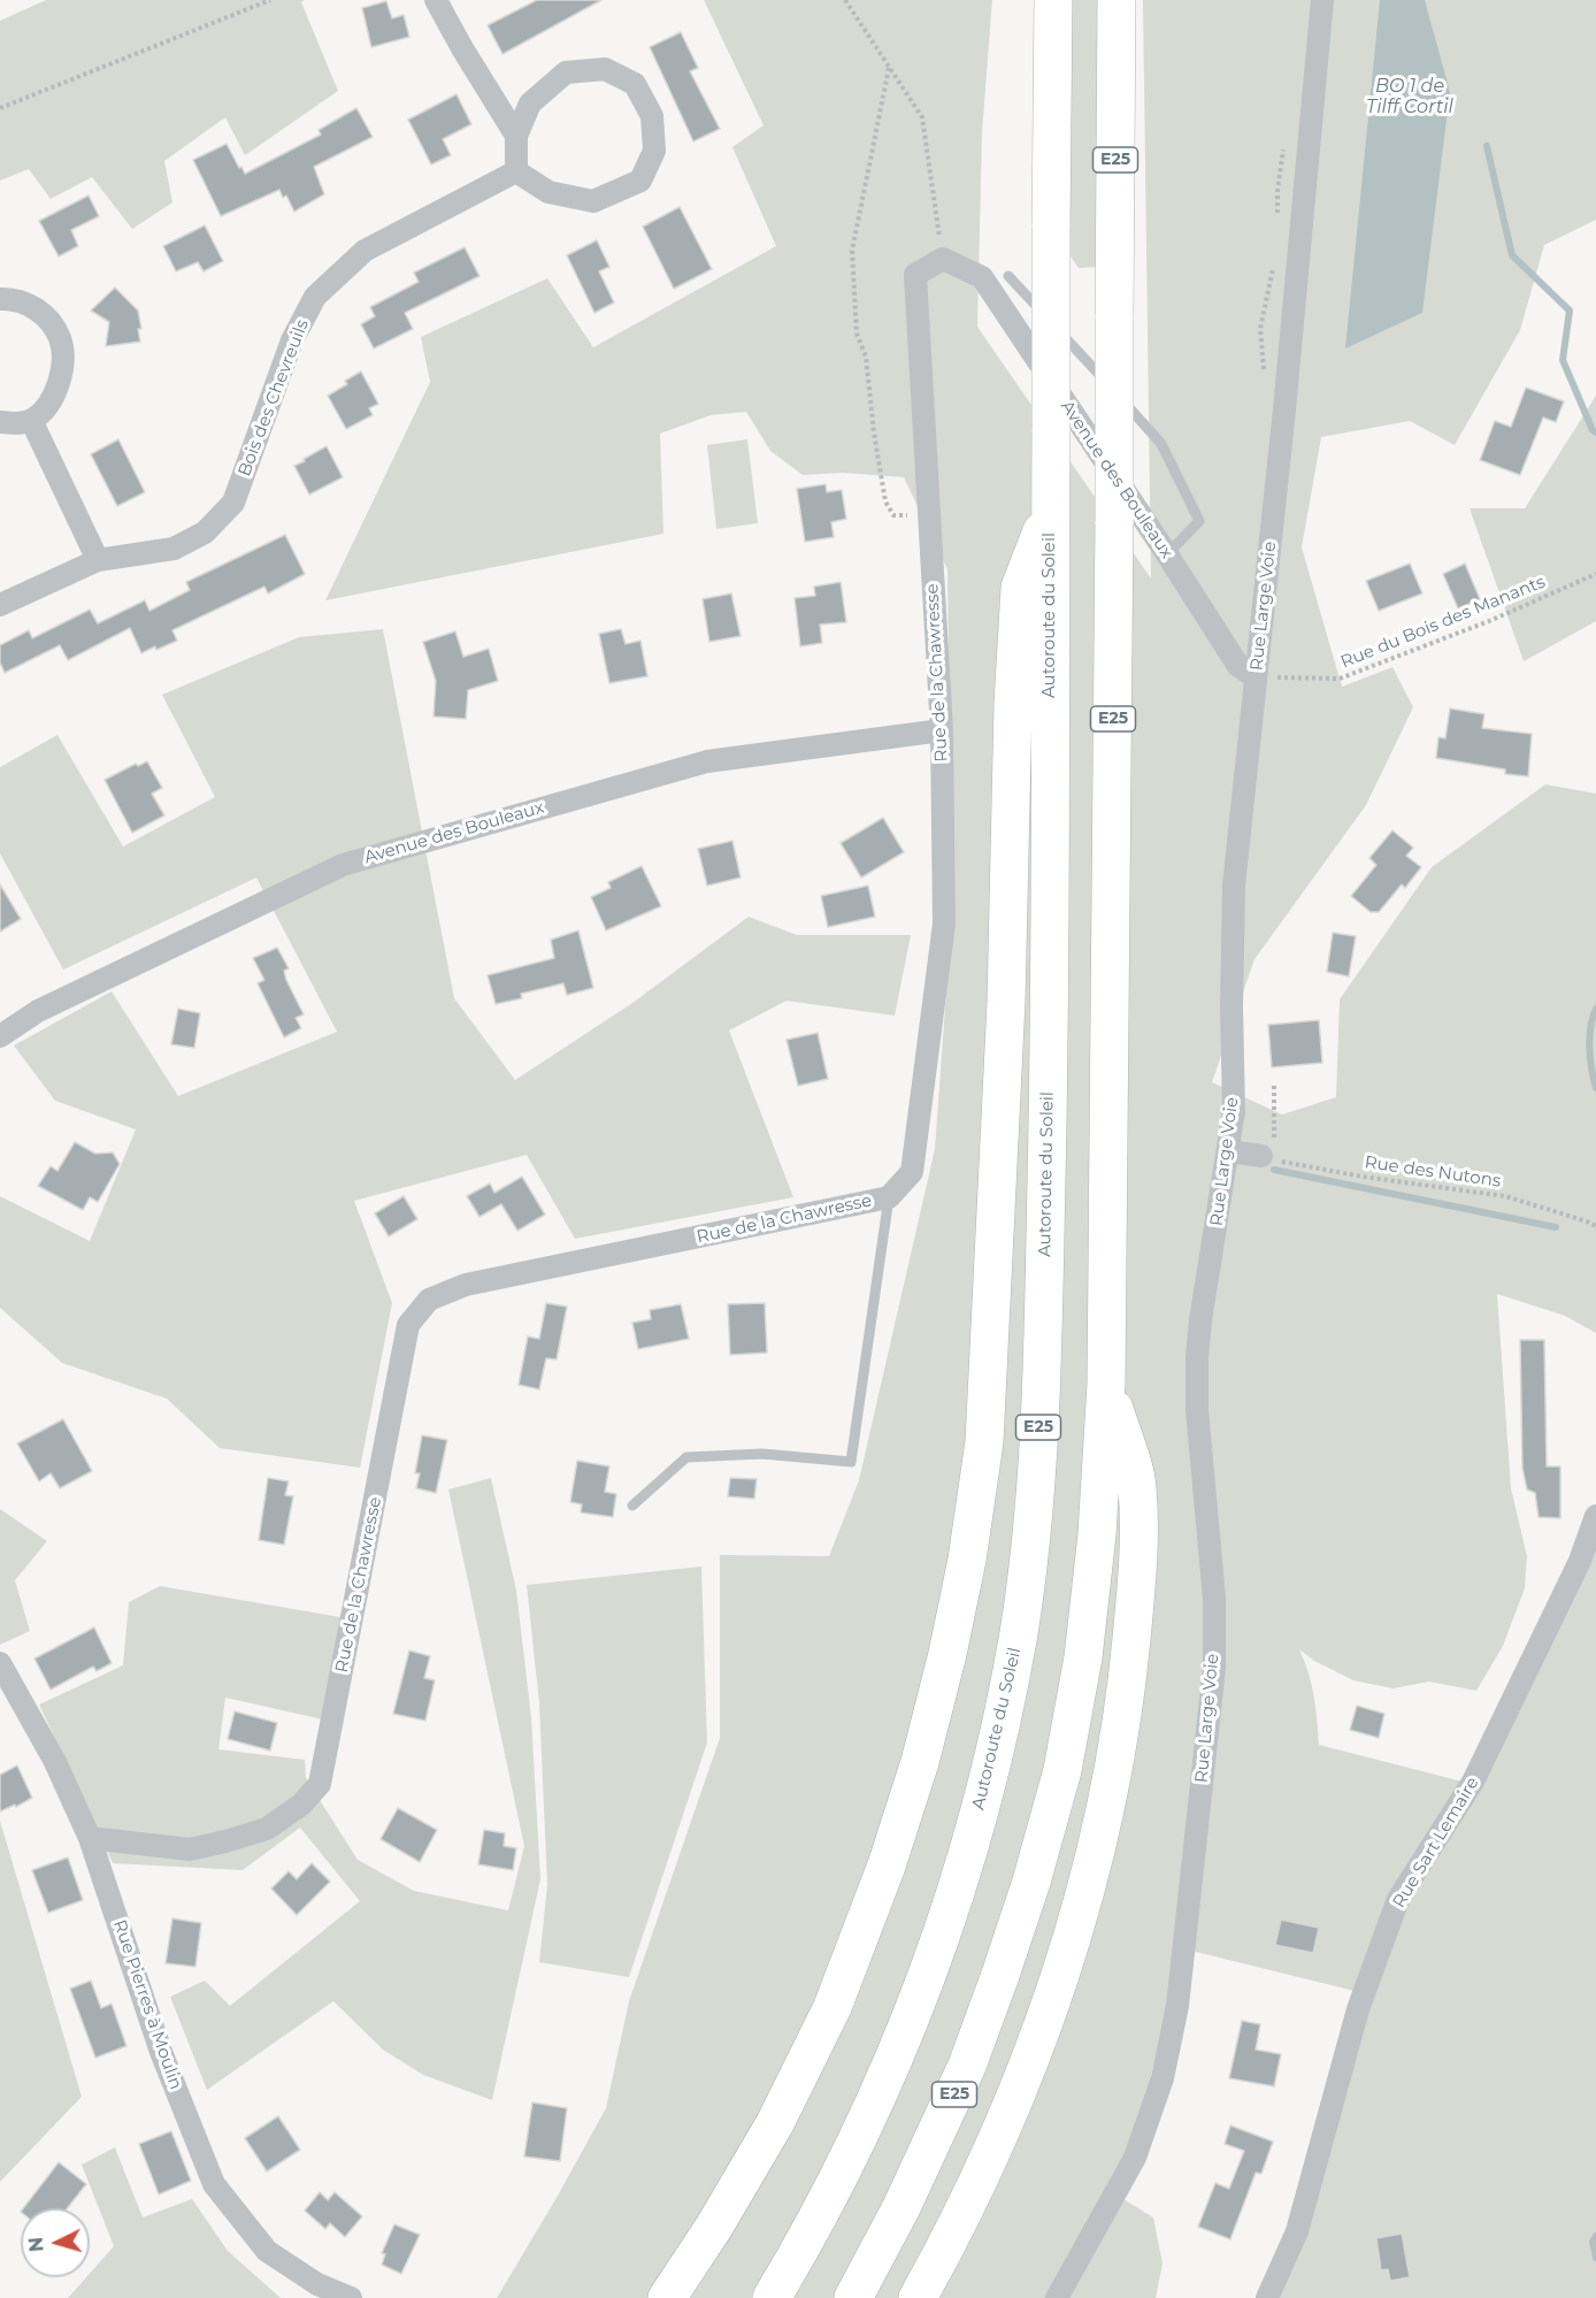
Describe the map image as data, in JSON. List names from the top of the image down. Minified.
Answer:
{"streets":{"highway":["E25","Autoroute du Soleil"],"street":["Bois des Chevreuils","Avenue des Bouleaux","Rue Large Voie","Rue de la Chawresse","Rue Sart Lemaire","Rue Pierres à Moulin"],"path":["Rue du Bois des Manants","Rue des Nutons"]},"crossings":[["Avenue des Bouleaux","Rue Large Voie"],["Avenue des Bouleaux","Rue du Bois des Manants"],["Avenue des Bouleaux","Rue de la Chawresse"],["Rue Large Voie","Rue du Bois des Manants"],["Rue de la Chawresse","Rue Pierres à Moulin"]],"water":["BO 1 de Tilff Cortil"],"north":"left"}
